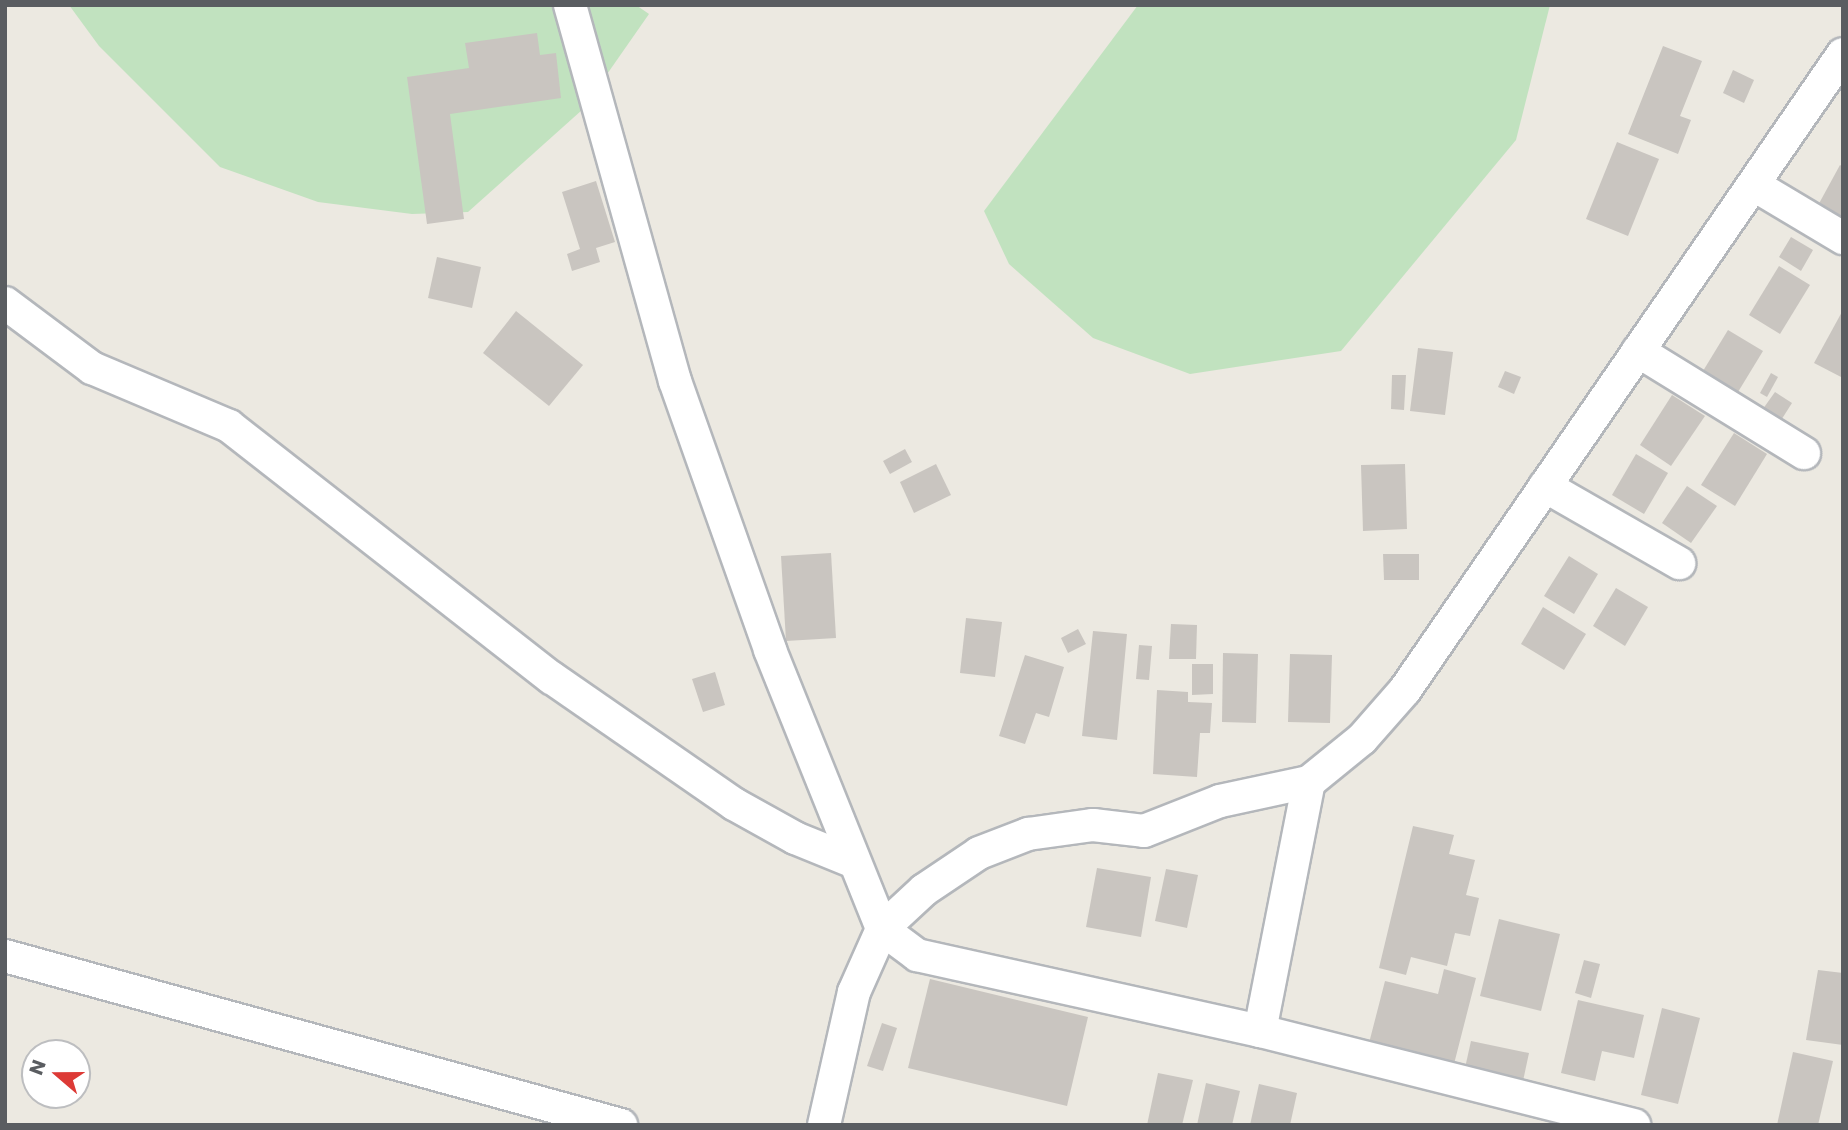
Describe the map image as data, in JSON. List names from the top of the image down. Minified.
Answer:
{"north":"left"}
